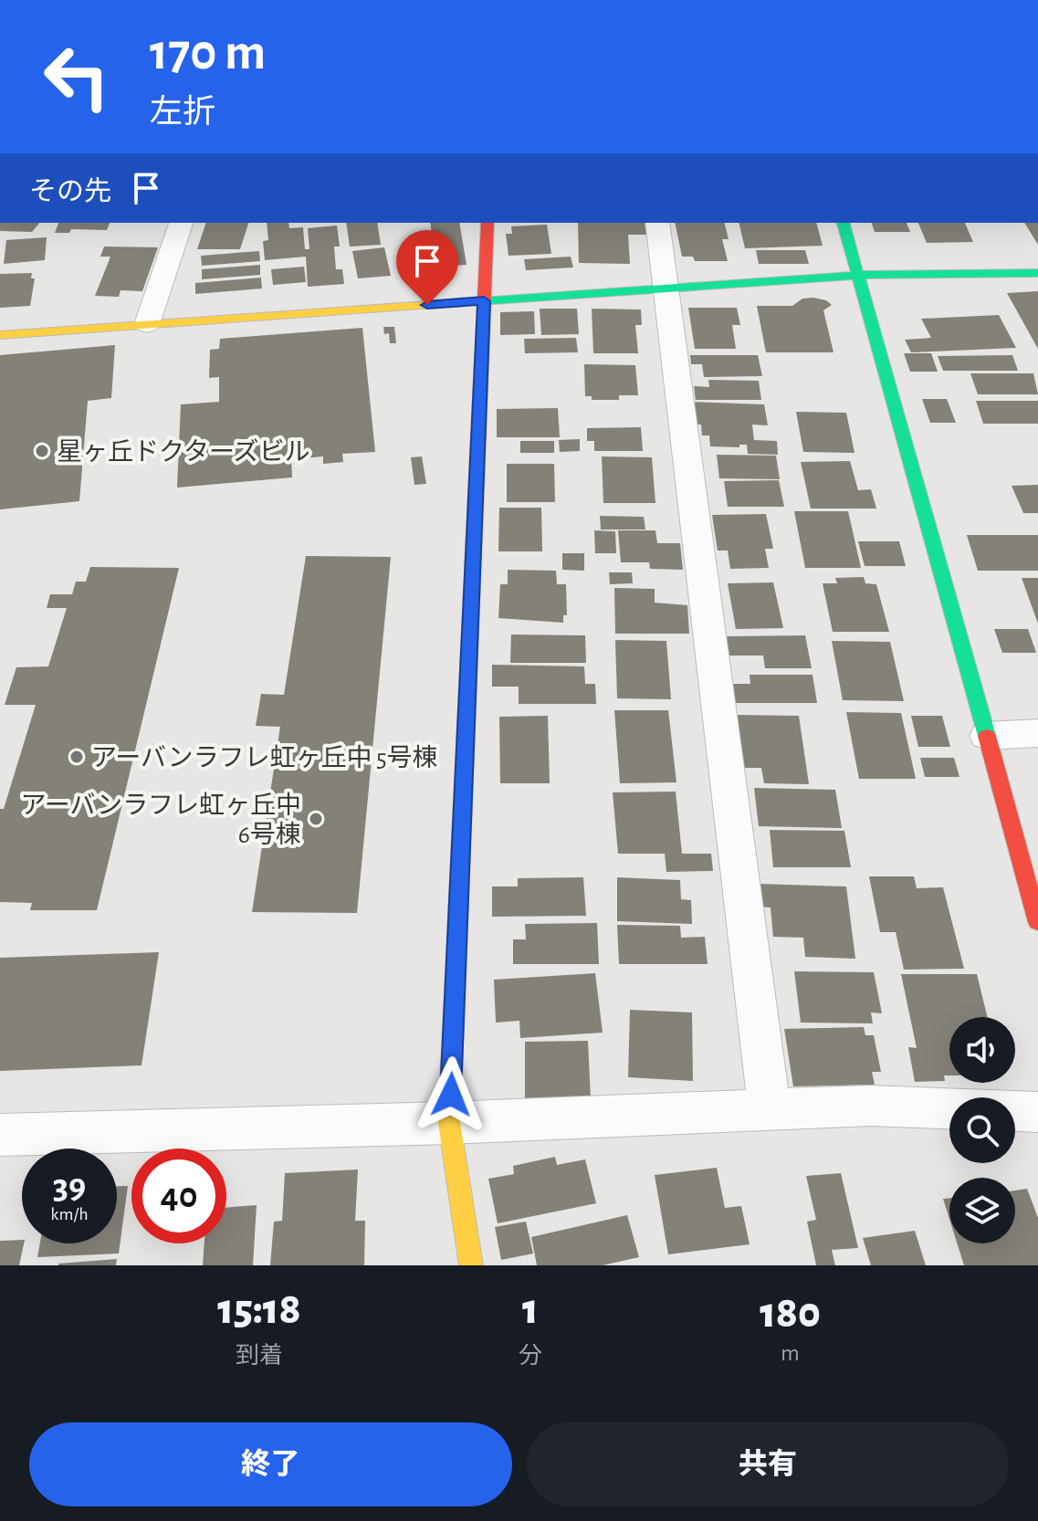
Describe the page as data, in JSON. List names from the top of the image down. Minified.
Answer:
{"places":["星ヶ丘ドクターズビル","アーバンラフレ虹ヶ丘中 5号棟","アーバンラフレ虹ヶ丘中 6号棟"],"page":{"turn":["170 m","左折"],"then":"その先","speed":"39 km/h","limit":"40","eta":["15:18","到着","1","分","180","m"],"buttons":["終了","共有"]}}
